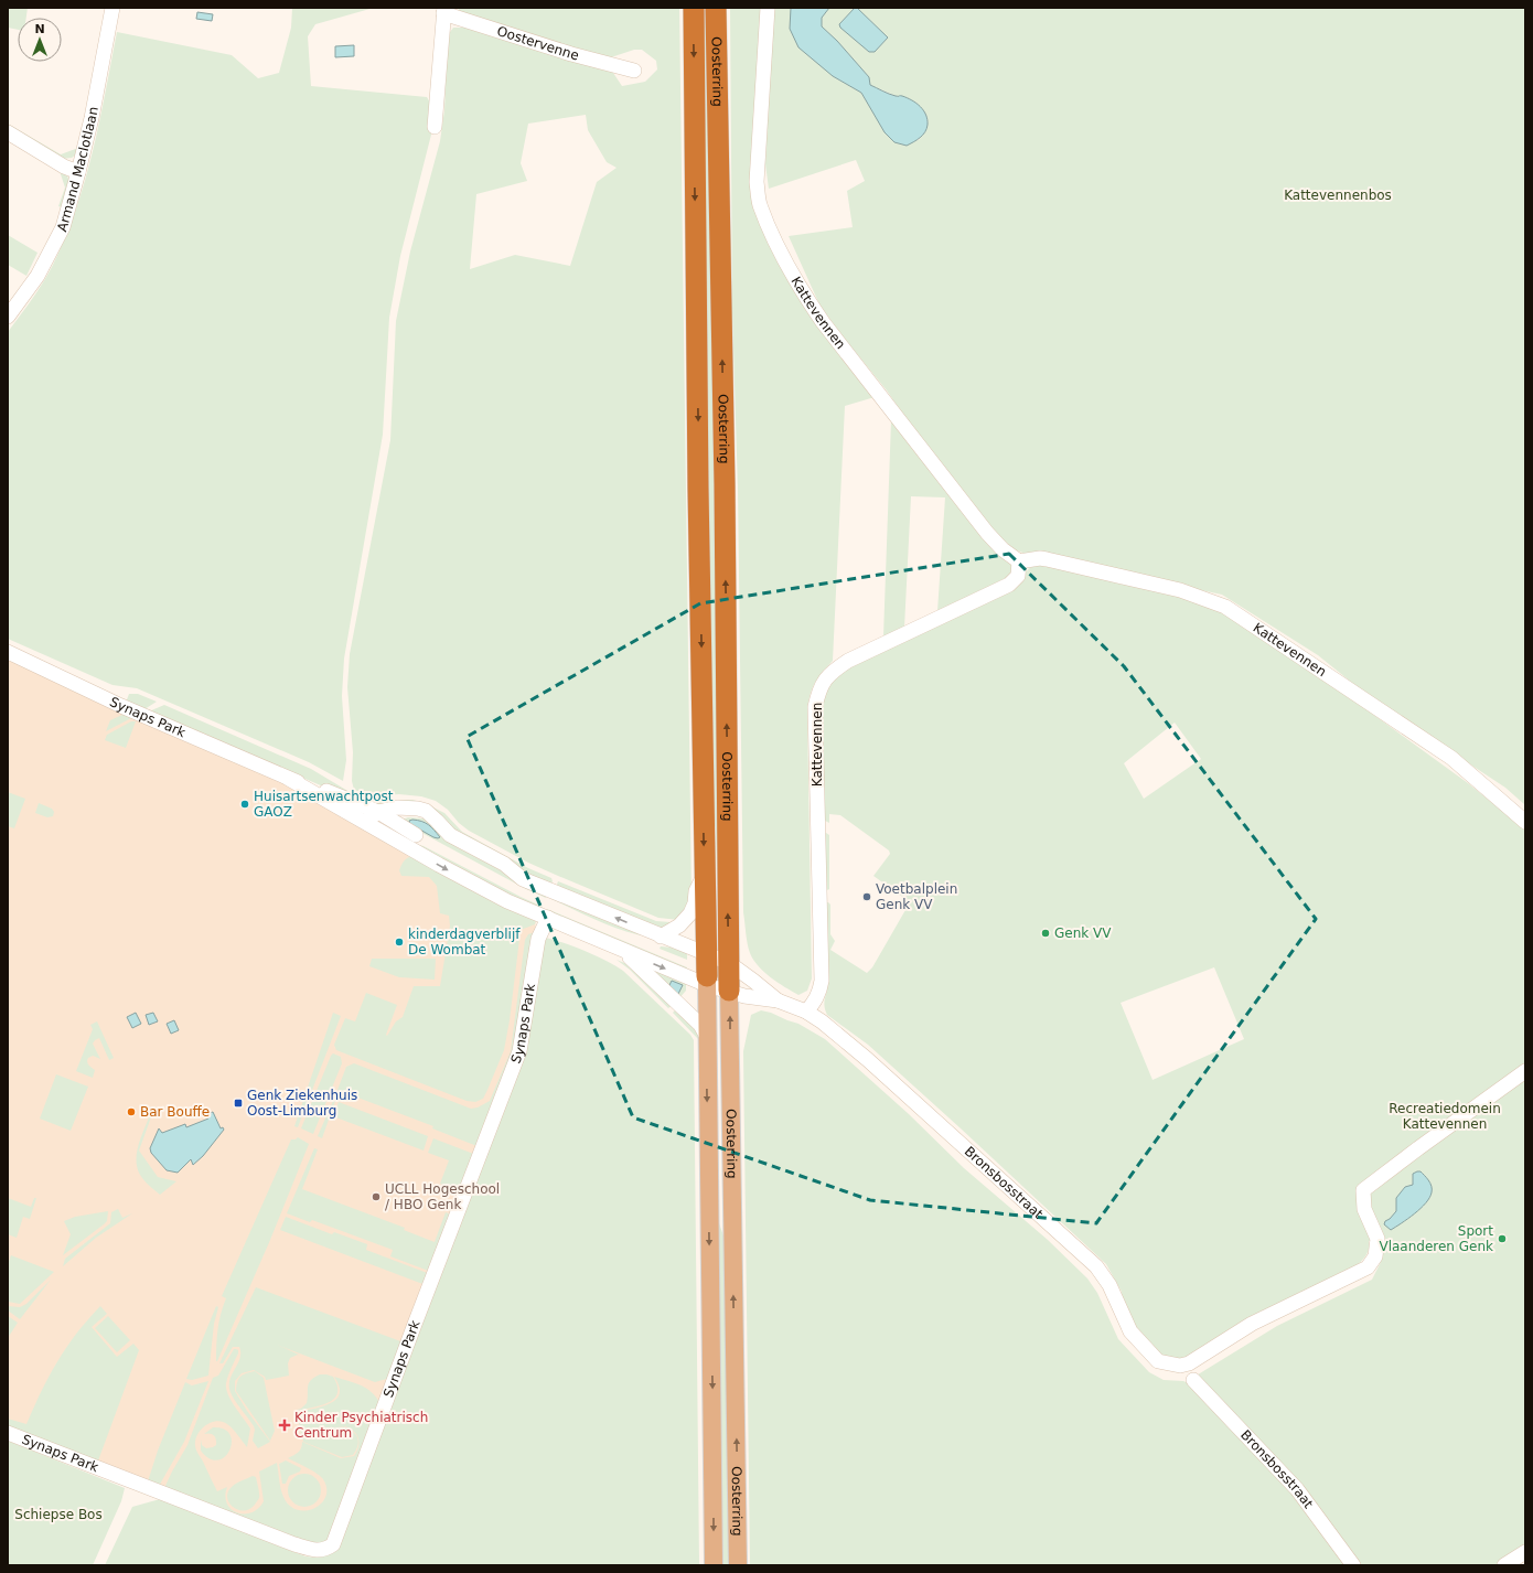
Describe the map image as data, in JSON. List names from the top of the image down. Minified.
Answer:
{"streets":{"highway":["Oosterring"],"street":["Oostervenne","Armand Maclotlaan","Kattevennen","Synaps Park","Bronsbosstraat"]},"crossings":[["Kattevennen","Bronsbosstraat"]],"parks":["Kattevennenbos","Recreatiedomein Kattevennen","Schiepse Bos"],"places":{"other":["Huisartsenwachtpost GAOZ","Voetbalplein Genk VV","Genk VV","kinderdagverblijf De Wombat","Bar Bouffe","UCLL Hogeschool / HBO Genk","Sport Vlaanderen Genk"],"transit":["Genk Ziekenhuis Oost-Limburg"],"health":["Kinder Psychiatrisch Centrum"]},"north":"top"}
